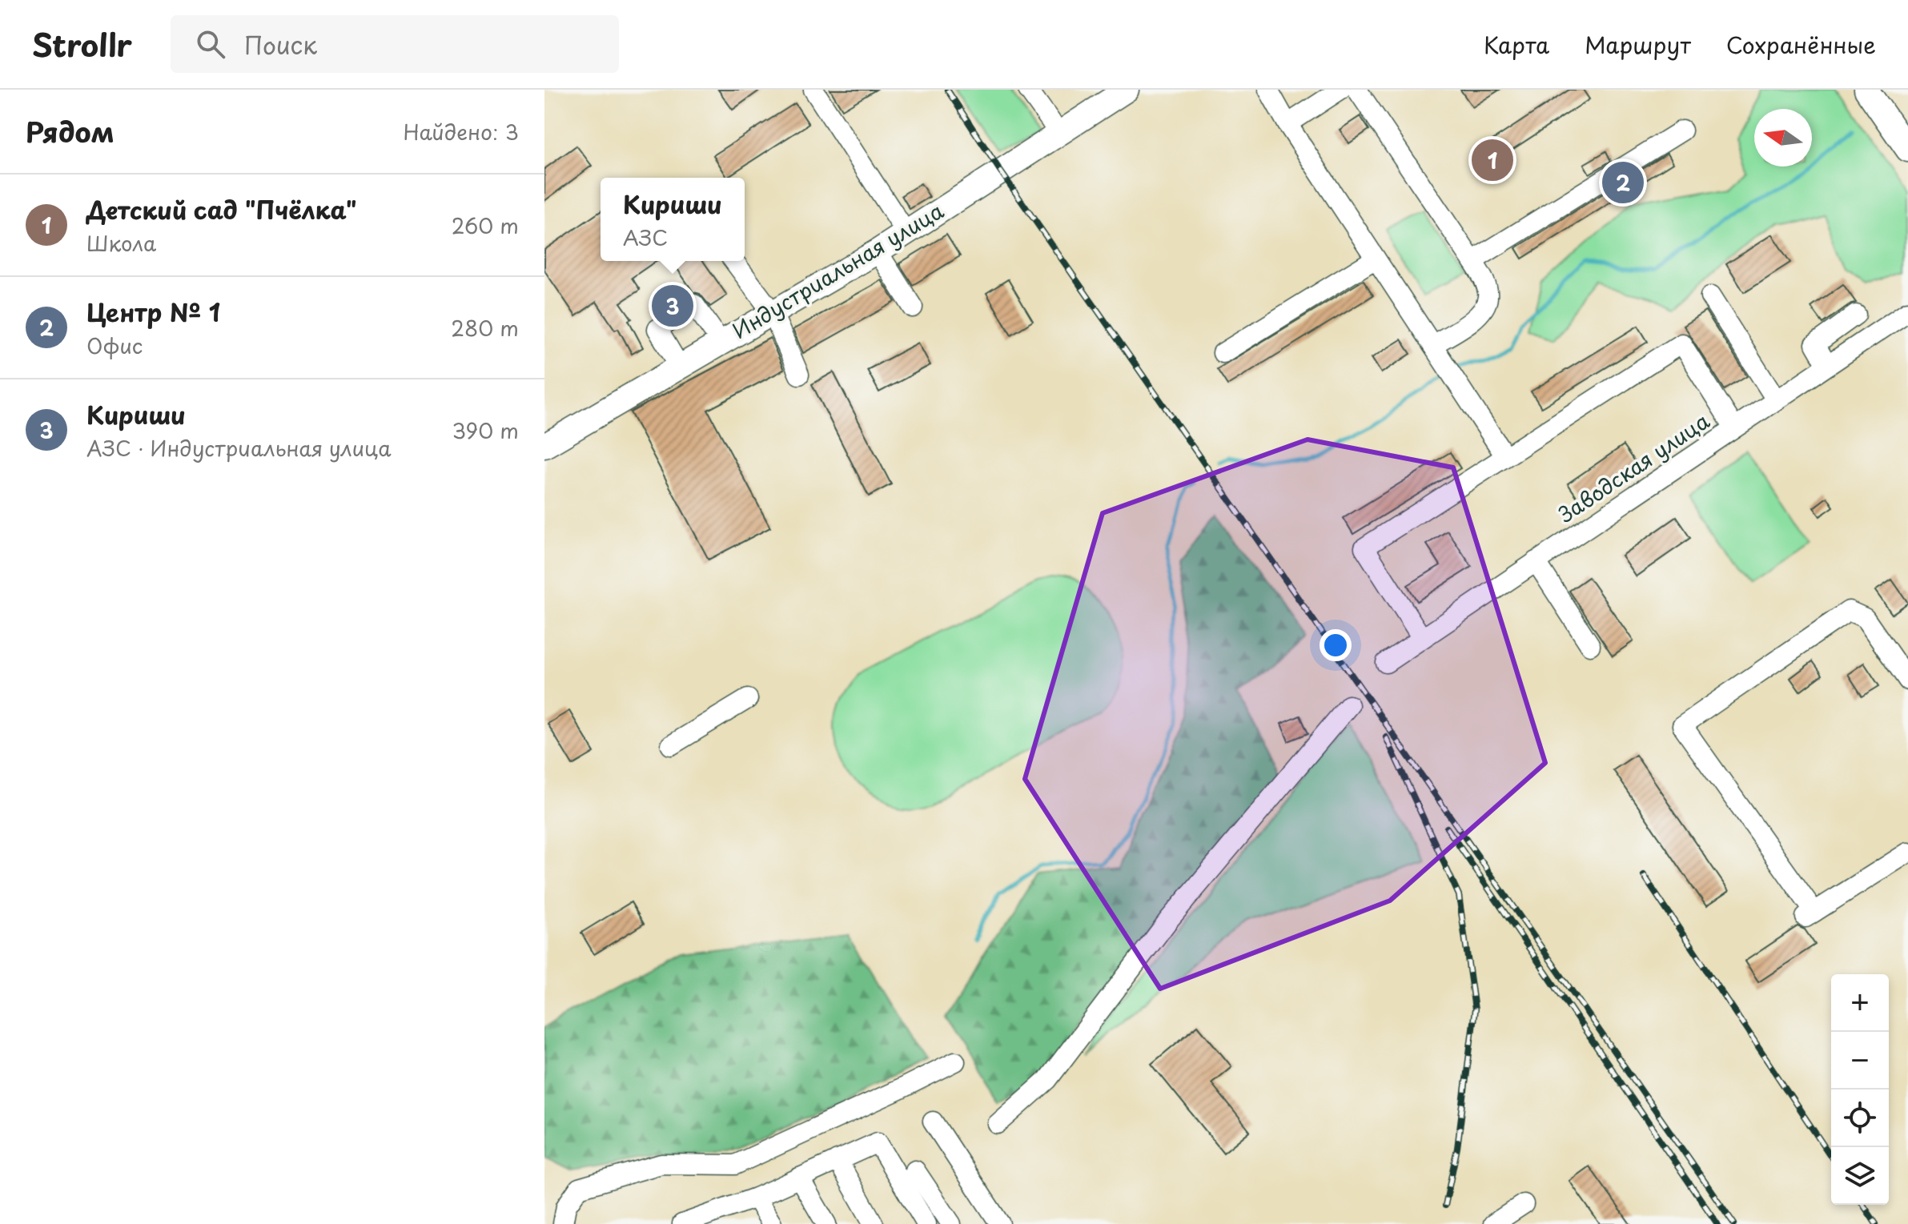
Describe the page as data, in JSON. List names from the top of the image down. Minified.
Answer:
{"streets":{"main road":["Индустриальная улица"],"street":["Заводская улица"]},"north":"left","page":{"header":"Strollr","search":"Поиск","nav":["Карта","Маршрут","Сохранённые"],"heading":["Рядом","Найдено: 3"],"pins":["1","2","3"],"list":[{"mark":"1","name":"Детский сад \"Пчёлка\"","note":"Школа","value":"260 m"},{"mark":"2","name":"Центр № 1","note":"Офис","value":"280 m"},{"mark":"3","name":"Кириши","note":"АЗС · Индустриальная улица","value":"390 m"}],"popup":["Кириши","АЗС"],"map_buttons":["+","−"]}}
